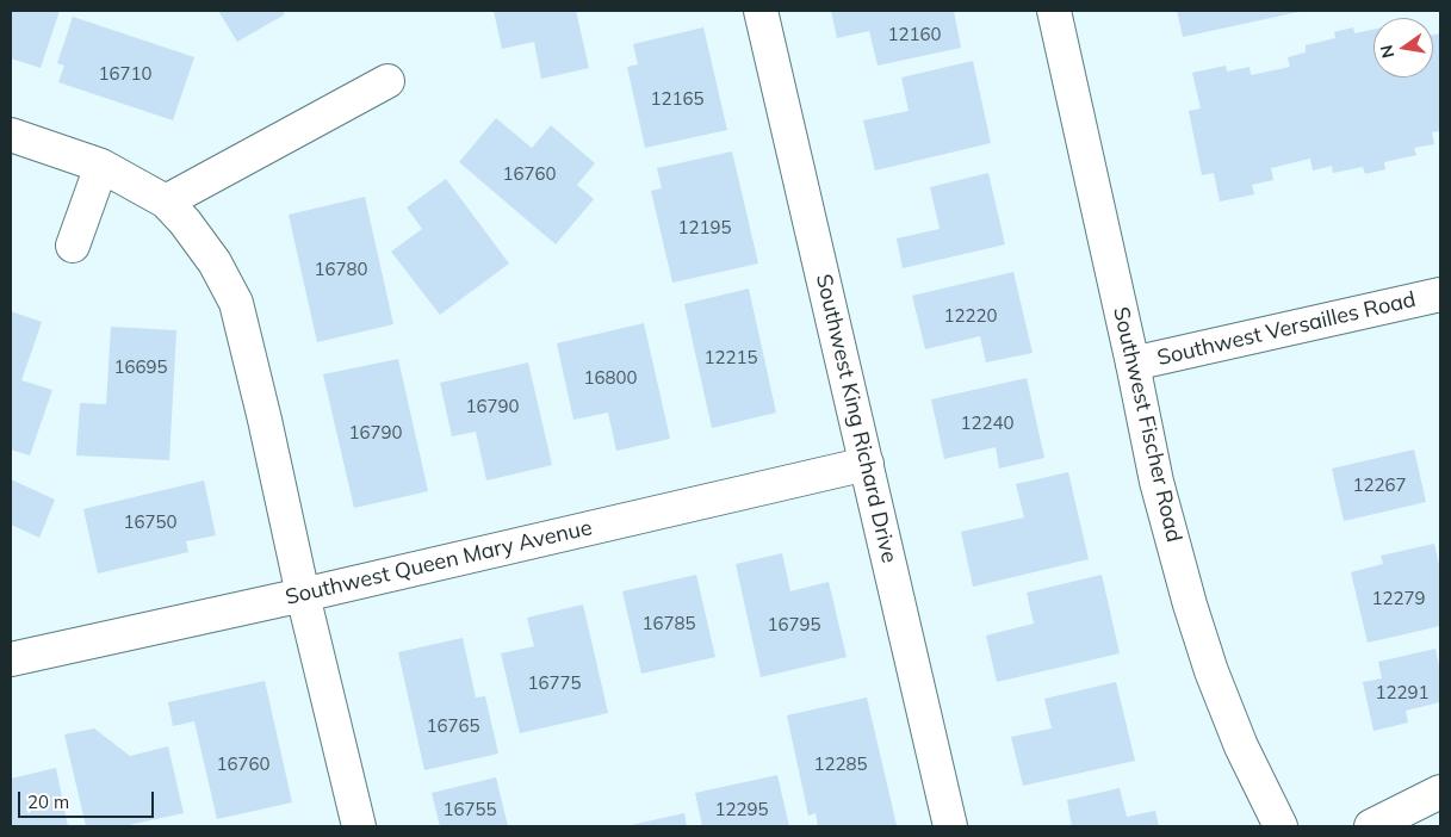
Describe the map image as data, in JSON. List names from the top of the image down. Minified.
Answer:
{"streets":{"street":["Southwest Versailles Road","Southwest King Richard Drive","Southwest Fischer Road","Southwest Queen Mary Avenue"]},"crossings":[["Southwest Versailles Road","Southwest Fischer Road"],["Southwest King Richard Drive","Southwest Queen Mary Avenue"]],"house_numbers":["12160","16710","12165","16760","12195","16780","12220","12215","16695","16800","16790","12240","16790","12267","16750","12279","16785","16795","16775","12291","16765","16760","12285","16755","12295"],"scale_bar":"20 m","north":"left"}
